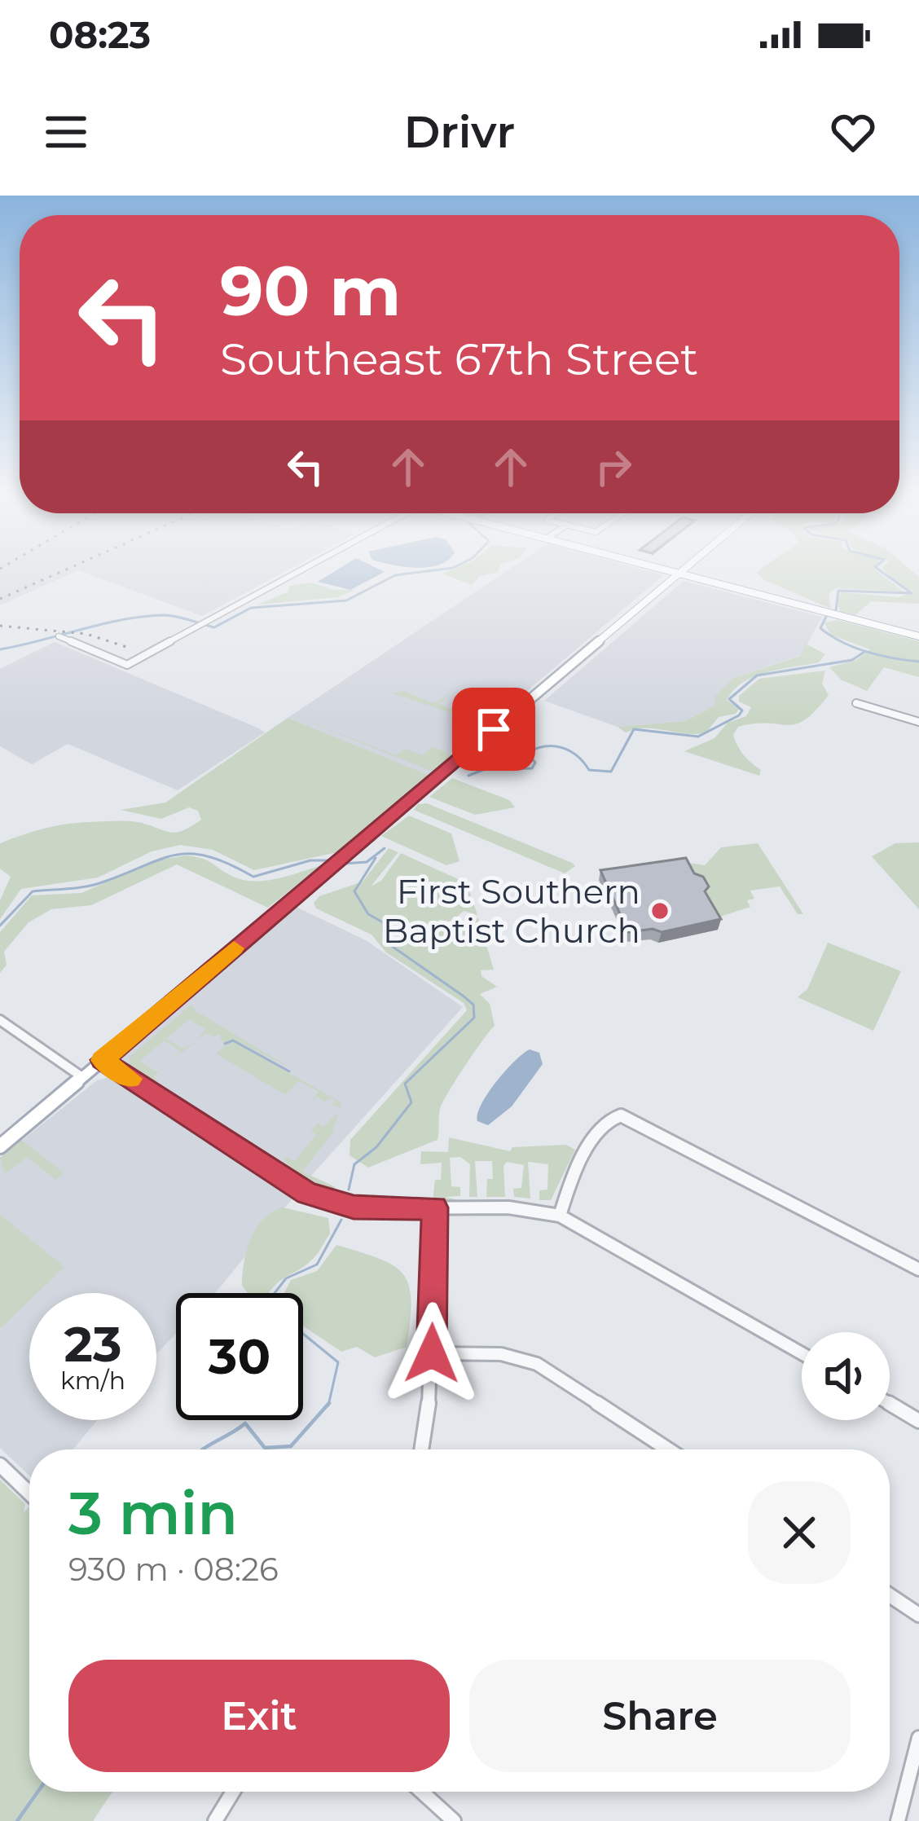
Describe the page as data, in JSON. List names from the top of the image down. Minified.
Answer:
{"places":["First Southern Baptist Church"],"page":{"status":"08:23","header":"Drivr","turn":["90 m","Southeast 67th Street"],"speed":"23 km/h","limit":"30","heading":["3 min","930 m · 08:26"],"buttons":["Exit","Share"]}}
